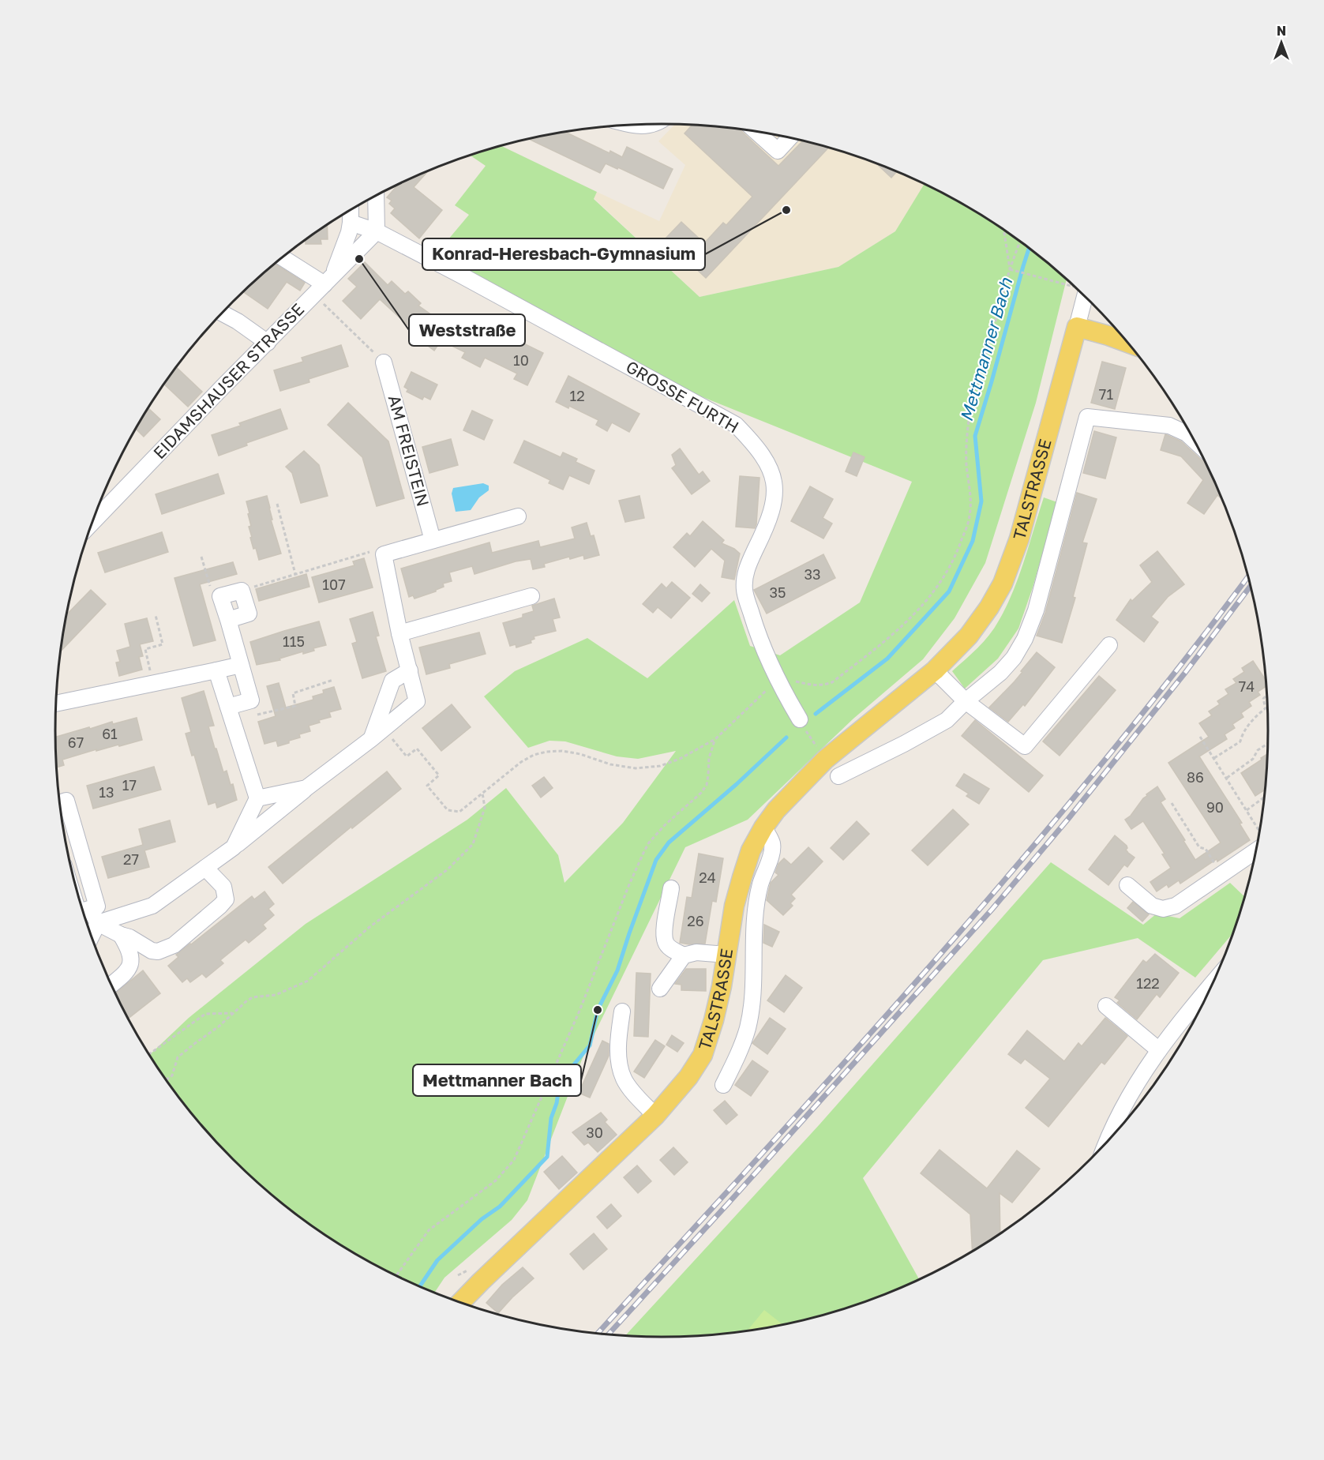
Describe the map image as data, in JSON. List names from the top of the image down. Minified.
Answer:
{"streets":{"main road":["TALSTRASSE"],"street":["EIDAMSHAUSER STRASSE","GROSSE FURTH","AM FREISTEIN"]},"crossings":[["EIDAMSHAUSER STRASSE","GROSSE FURTH"]],"water":["Mettmanner Bach"],"places":["Konrad-Heresbach-Gymnasium","Weststraße","Mettmanner Bach"],"house_numbers":["10","71","12","33","107","35","115","74","61","67","86","17","13","90","27","24","26","122","30"],"north":"top"}
